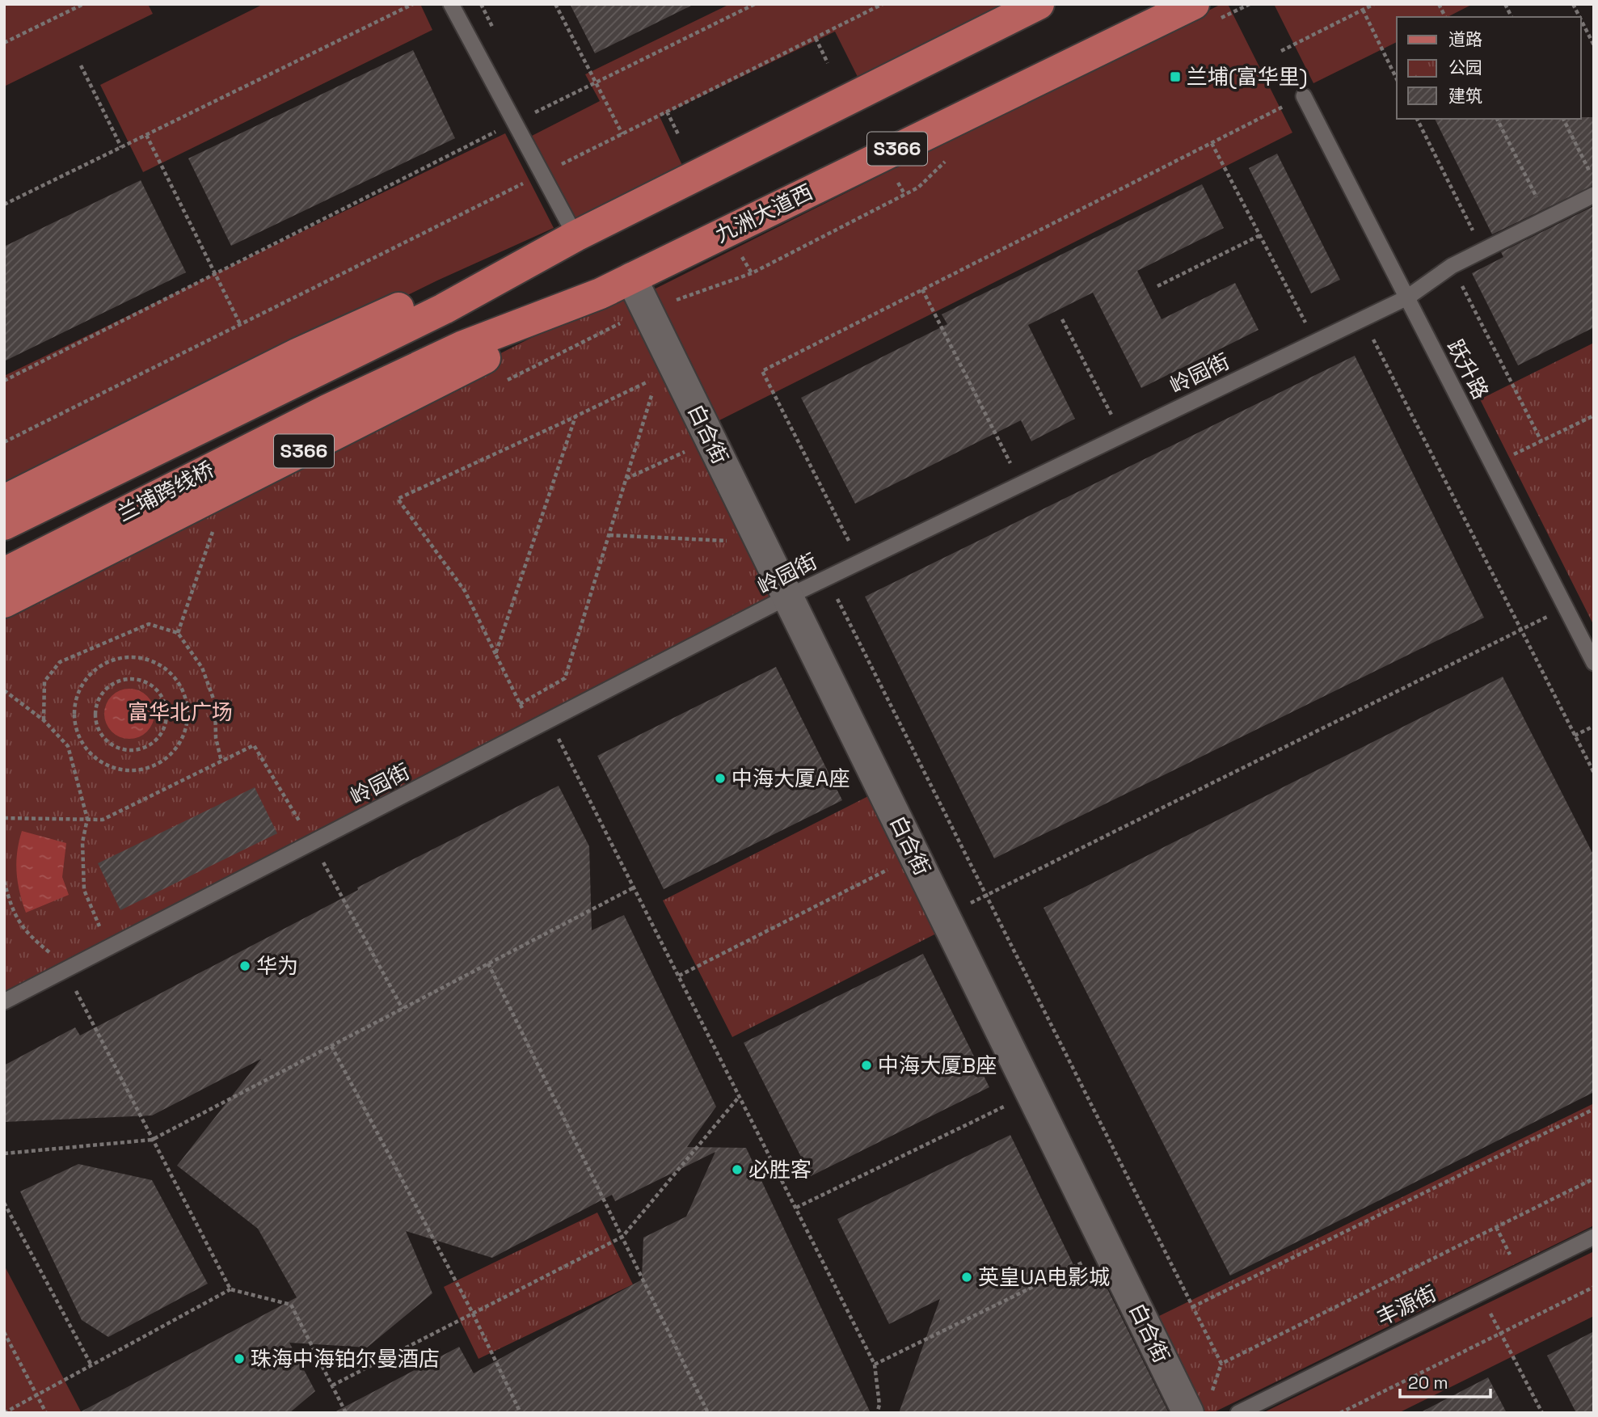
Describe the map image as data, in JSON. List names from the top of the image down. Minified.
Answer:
{"streets":{"main road":["S366","九洲大道西","兰埔跨线桥"],"street":["白合街"],"lane":["跃升路","岭园街","丰源街"]},"crossings":[["S366","九洲大道西"],["九洲大道西","白合街"],["九洲大道西","兰埔跨线桥"],["跃升路","岭园街"],["岭园街","白合街"]],"parks":["富华北广场"],"places":{"transit":["兰埔(富华里)"],"other":["中海大厦A座","华为","中海大厦B座","必胜客","英皇UA电影城","珠海中海铂尔曼酒店"]},"legend":["道路","公园","建筑"],"scale_bar":"20 m"}
